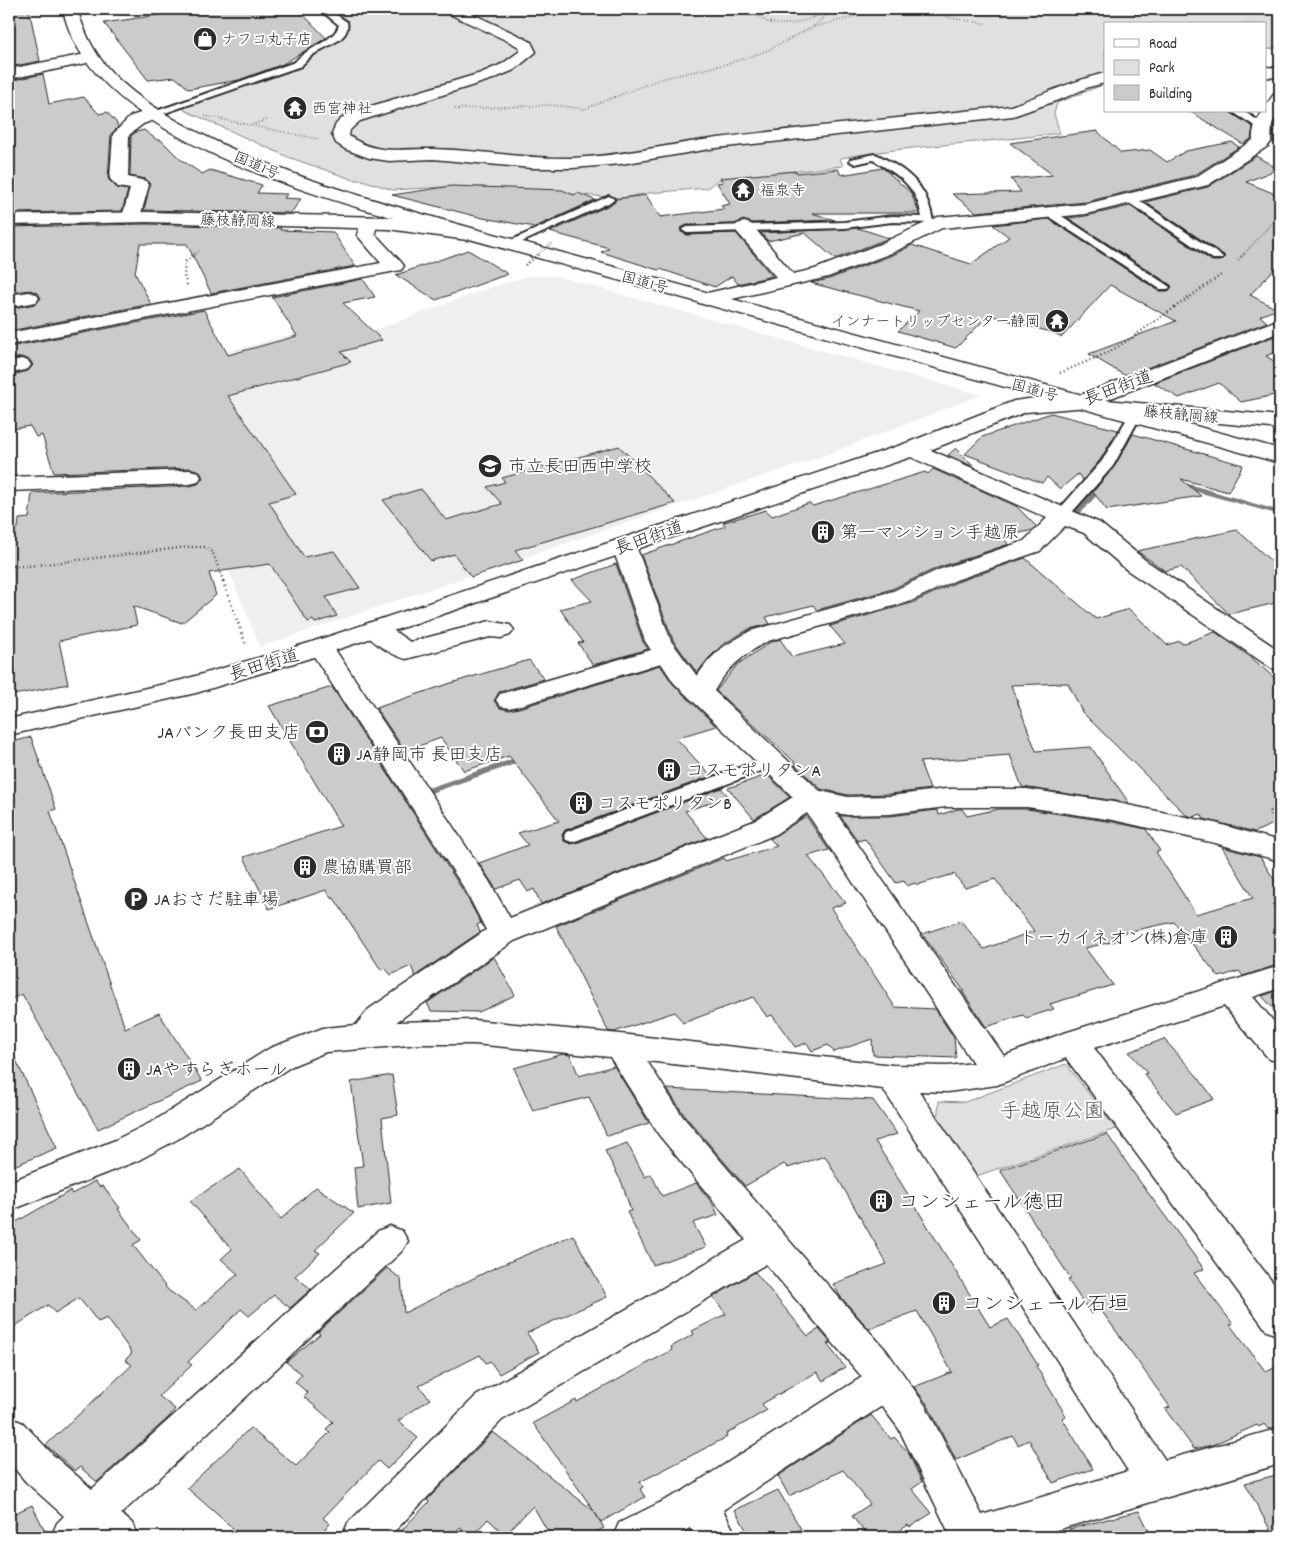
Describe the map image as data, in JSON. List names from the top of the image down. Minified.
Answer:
{"streets":{"main road":["国道1号","藤枝静岡線","長田街道"]},"crossings":[["国道1号","藤枝静岡線"],["国道1号","長田街道"],["藤枝静岡線","長田街道"]],"parks":["手越原公園"],"places":{"shop":["ナフコ丸子店"],"temple":["西宮神社","福泉寺","インナートリップセンター静岡"],"school or university":["市立長田西中学校"],"building":["第一マンション手越原","JA静岡市 長田支店","コスモポリタンA","コスモポリタンB","農協購買部","トーカイネオン(株)倉庫","JAやすらぎホール","コンシェール徳田","コンシェール石垣"],"bank":["JAバンク長田支店"],"parking":["JAおさだ駐車場"]},"legend":["Road","Park","Building"]}
